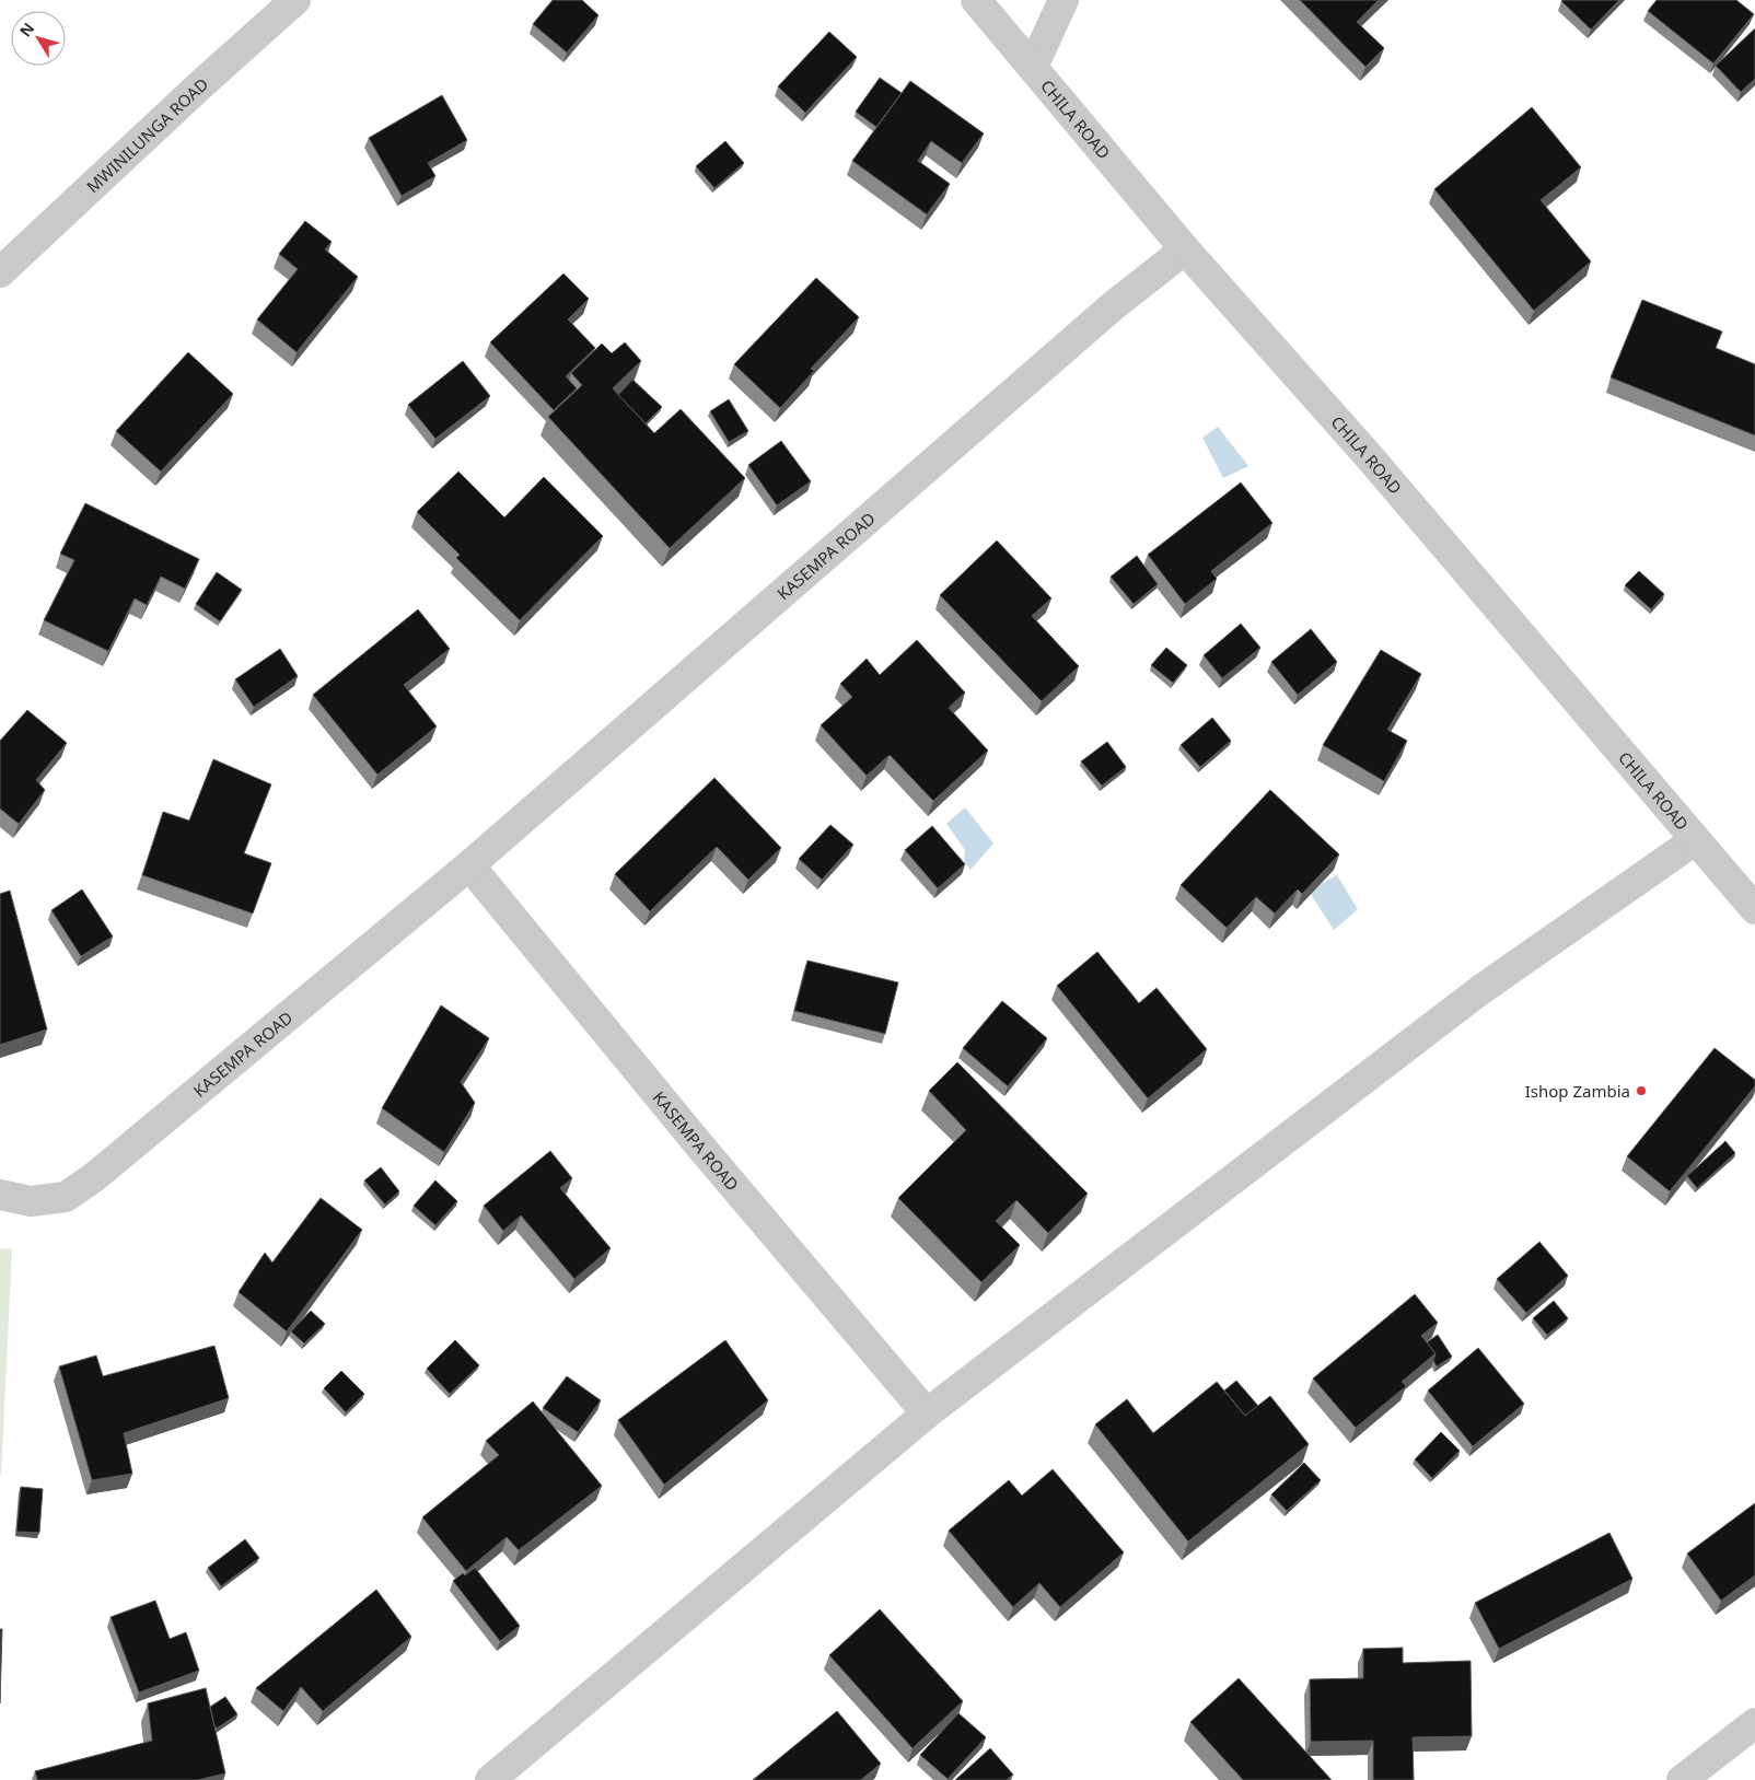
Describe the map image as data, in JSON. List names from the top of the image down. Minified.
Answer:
{"streets":{"street":["CHILA ROAD","MWINILUNGA ROAD","KASEMPA ROAD"]},"crossings":[["CHILA ROAD","KASEMPA ROAD"]],"places":["Ishop Zambia"],"north":"top left"}
